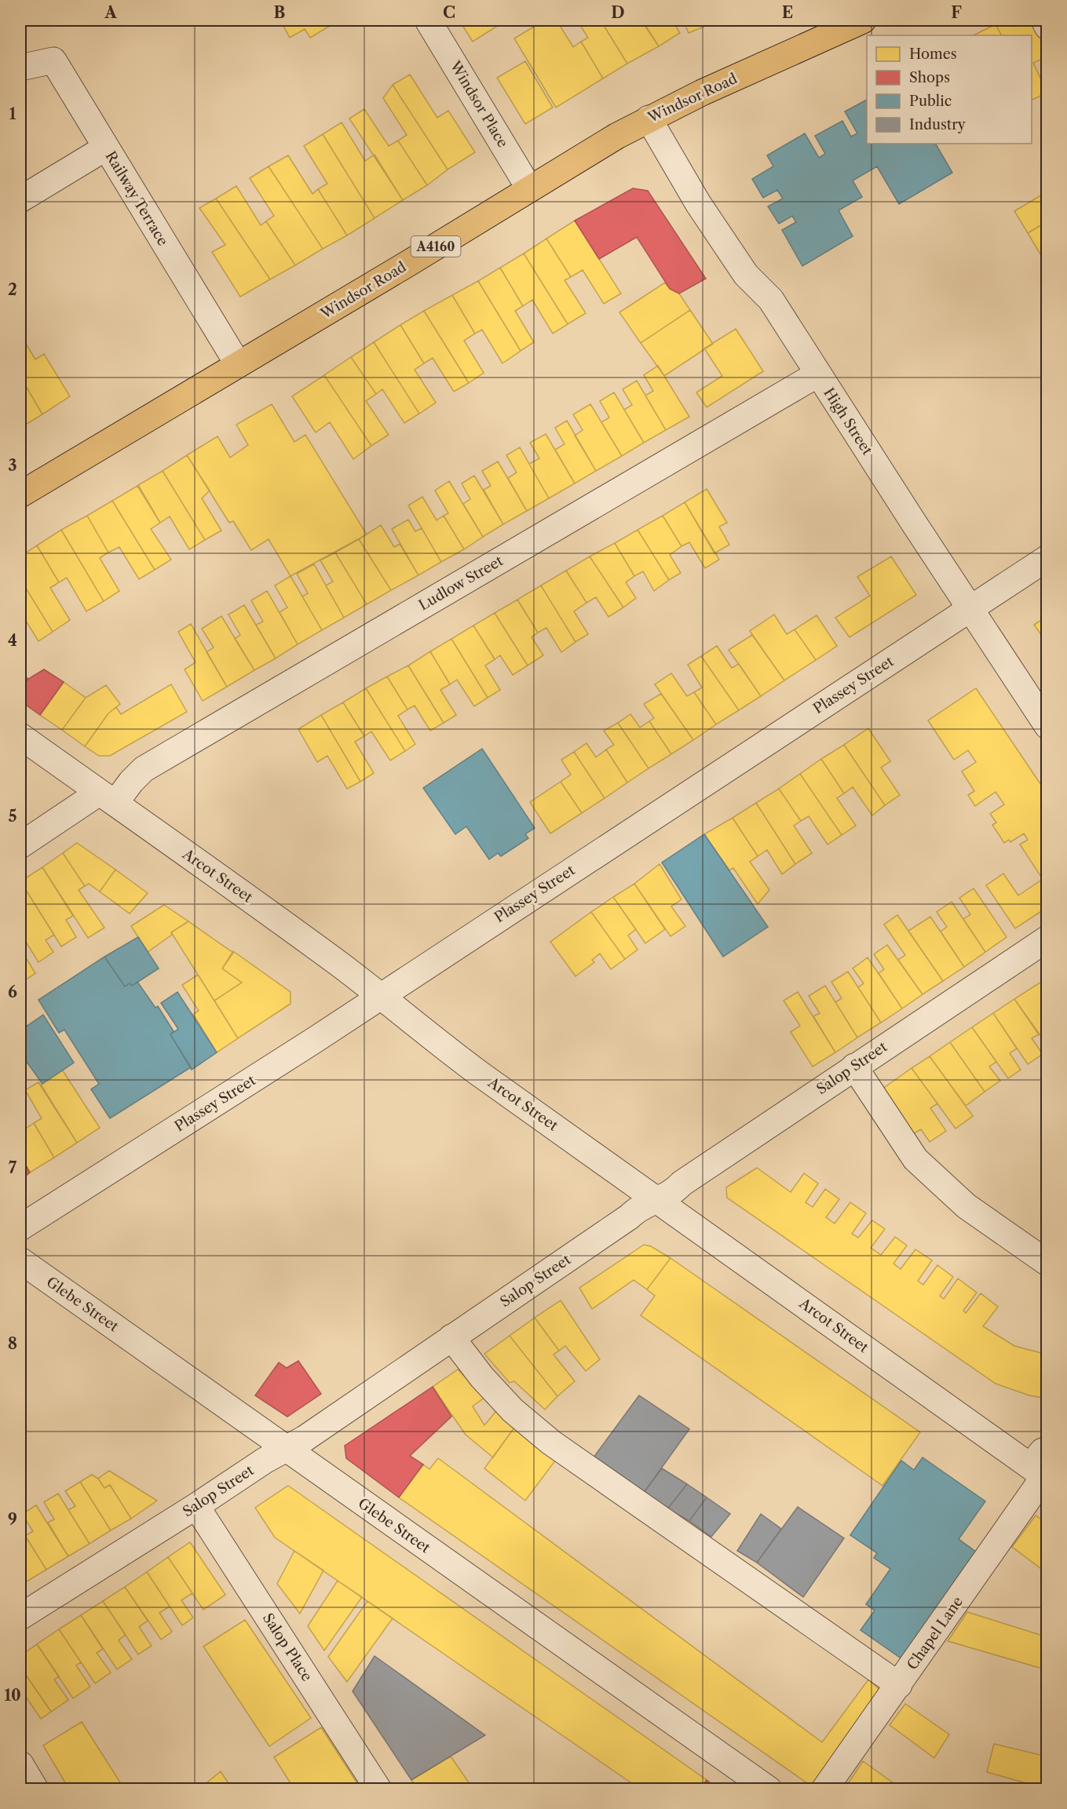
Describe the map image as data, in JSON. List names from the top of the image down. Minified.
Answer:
{"streets":{"main road":["Windsor Road","A4160"],"street":["Windsor Place","Railway Terrace","High Street","Ludlow Street","Plassey Street","Arcot Street","Salop Street","Glebe Street","Chapel Lane","Salop Place"]},"crossings":[["Windsor Road","Windsor Place"],["Windsor Road","Railway Terrace"],["Windsor Road","High Street"],["High Street","Ludlow Street"],["High Street","Plassey Street"],["Ludlow Street","Arcot Street"],["Plassey Street","Arcot Street"],["Arcot Street","Salop Street"],["Arcot Street","Chapel Lane"],["Salop Street","Glebe Street"],["Salop Street","Salop Place"]],"legend":["Homes","Shops","Public","Industry"],"grid":{"columns":["A","B","C","D","E","F"],"rows":["1","2","3","4","5","6","7","8","9","10"]}}
